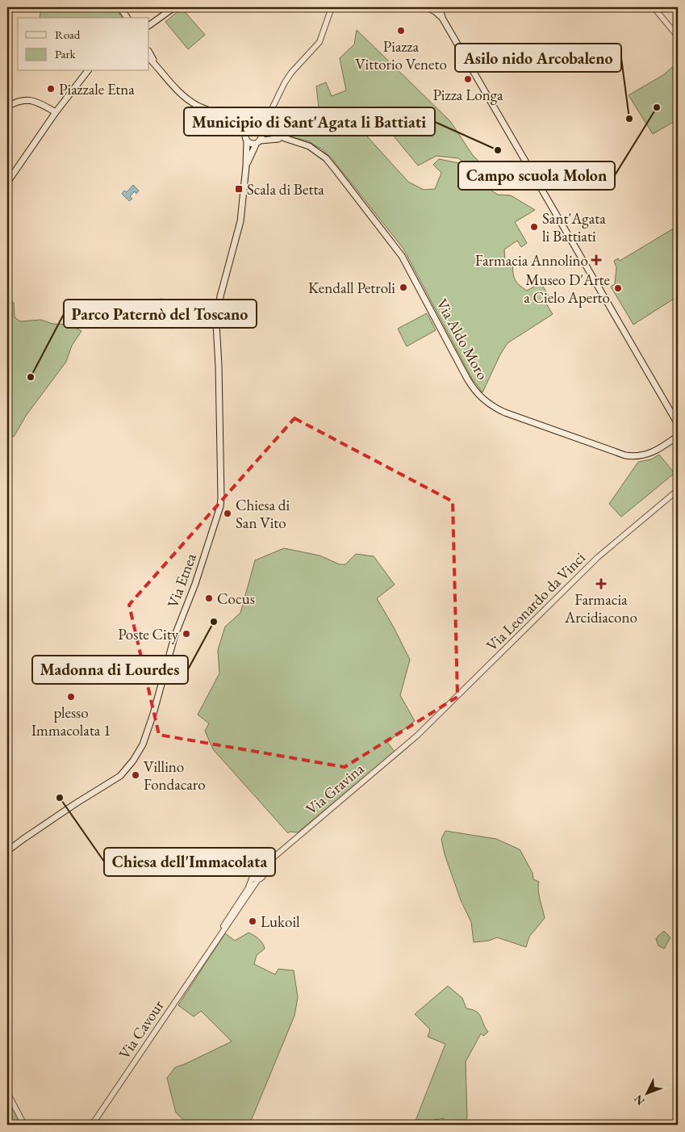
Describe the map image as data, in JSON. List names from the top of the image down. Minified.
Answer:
{"streets":{"main road":["Via Aldo Moro","Via Etnea"],"street":["Via Leonardo da Vinci","Via Gravina","Via Cavour"]},"crossings":[["Via Leonardo da Vinci","Via Gravina"],["Via Gravina","Via Cavour"]],"places":{"other":["Piazza Vittorio Veneto","Pizza Longa","Piazzale Etna","Campo scuola Molon","Asilo nido Arcobaleno","Municipio di Sant'Agata li Battiati","Sant'Agata li Battiati","Kendall Petroli","Museo D'Arte a Cielo Aperto","Parco Paternò del Toscano","Chiesa di San Vito","Cocus","Madonna di Lourdes","Poste City","plesso Immacolata 1","Villino Fondacaro","Chiesa dell'Immacolata","Lukoil"],"transit":["Scala di Betta"],"health":["Farmacia Annolino","Farmacia Arcidiacono"]},"legend":["Road","Park"],"north":"bottom left"}
